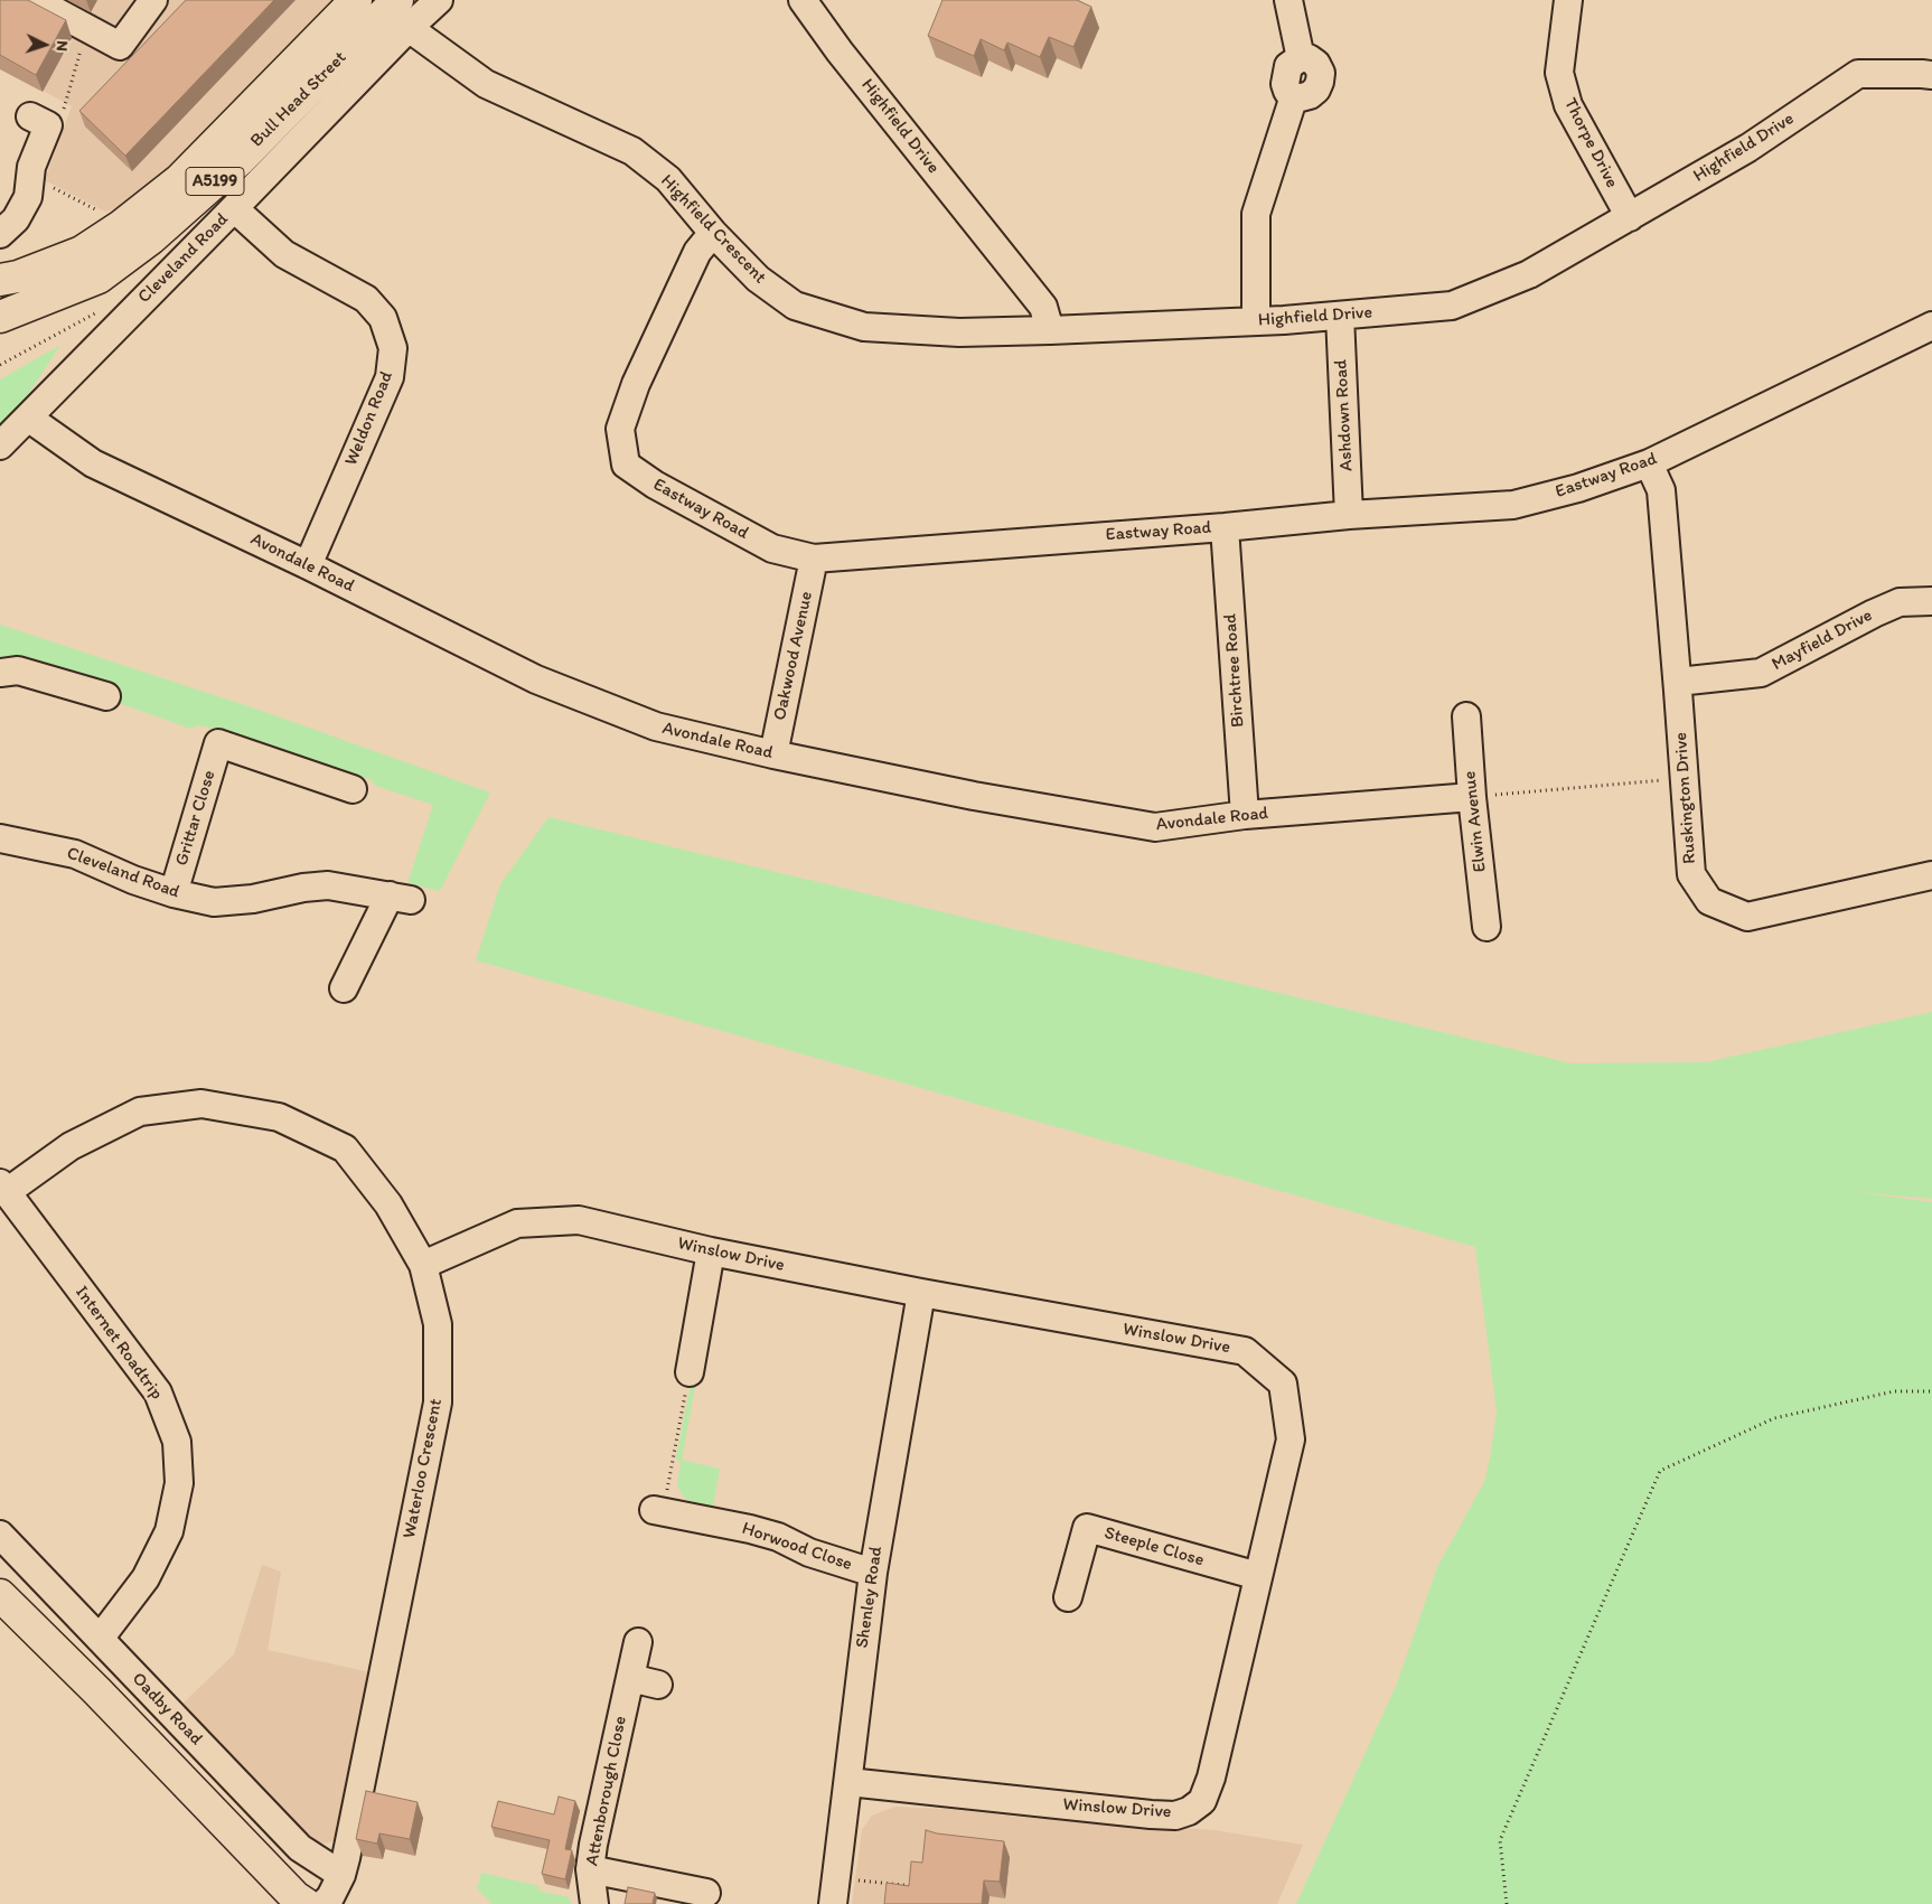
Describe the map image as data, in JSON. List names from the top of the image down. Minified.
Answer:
{"streets":{"main road":["Bull Head Street","A5199","Oadby Road"],"street":["Highfield Drive","Thorpe Drive","Highfield Crescent","Cleveland Road","Ashdown Road","Weldon Road","Eastway Road","Avondale Road","Mayfield Drive","Oakwood Avenue","Birchtree Road","Ruskington Drive","Grittar Close","Elwin Avenue","Winslow Drive","Internet Roadtrip","Waterloo Crescent","Horwood Close","Steeple Close","Shenley Road","Attenborough Close"]},"crossings":[["Bull Head Street","Highfield Crescent"],["Bull Head Street","Cleveland Road"],["Highfield Drive","Thorpe Drive"],["Highfield Drive","Highfield Crescent"],["Highfield Drive","Ashdown Road"],["Highfield Crescent","Cleveland Road"],["Highfield Crescent","Eastway Road"],["Cleveland Road","Weldon Road"],["Cleveland Road","Avondale Road"],["Cleveland Road","Grittar Close"],["Ashdown Road","Eastway Road"],["Weldon Road","Avondale Road"],["Eastway Road","Oakwood Avenue"],["Eastway Road","Birchtree Road"],["Eastway Road","Ruskington Drive"],["Avondale Road","Oakwood Avenue"],["Avondale Road","Birchtree Road"],["Avondale Road","Elwin Avenue"],["Mayfield Drive","Ruskington Drive"],["Winslow Drive","Waterloo Crescent"],["Winslow Drive","Steeple Close"],["Winslow Drive","Shenley Road"],["Internet Roadtrip","Waterloo Crescent"],["Internet Roadtrip","Oadby Road"],["Waterloo Crescent","Oadby Road"],["Horwood Close","Shenley Road"]],"north":"right"}
